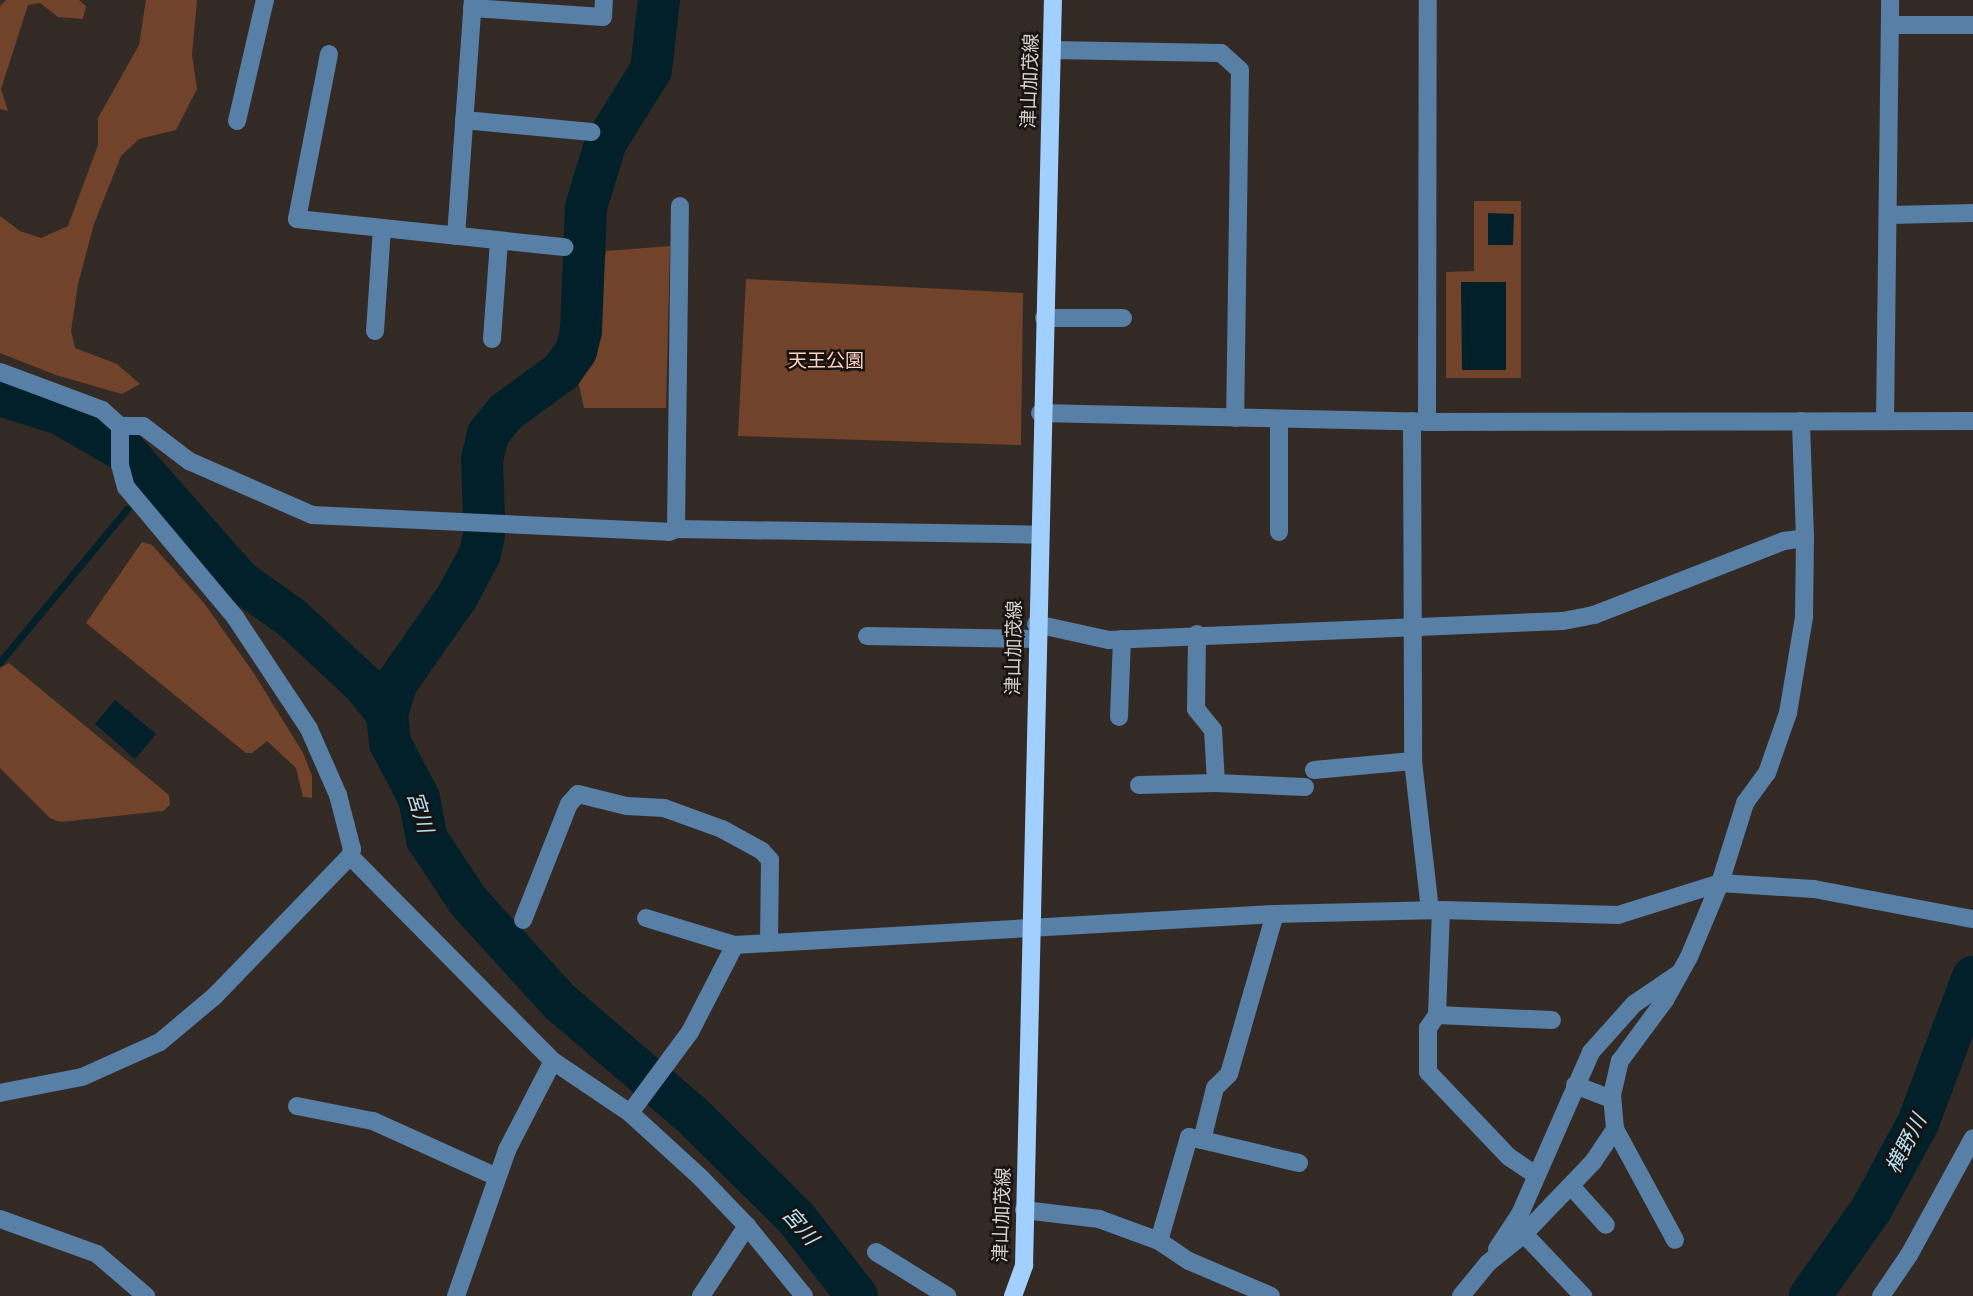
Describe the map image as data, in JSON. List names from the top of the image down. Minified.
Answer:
{"streets":{"main road":["津山加茂線"]},"water":["宮川","横野川"],"parks":["天王公園"]}
